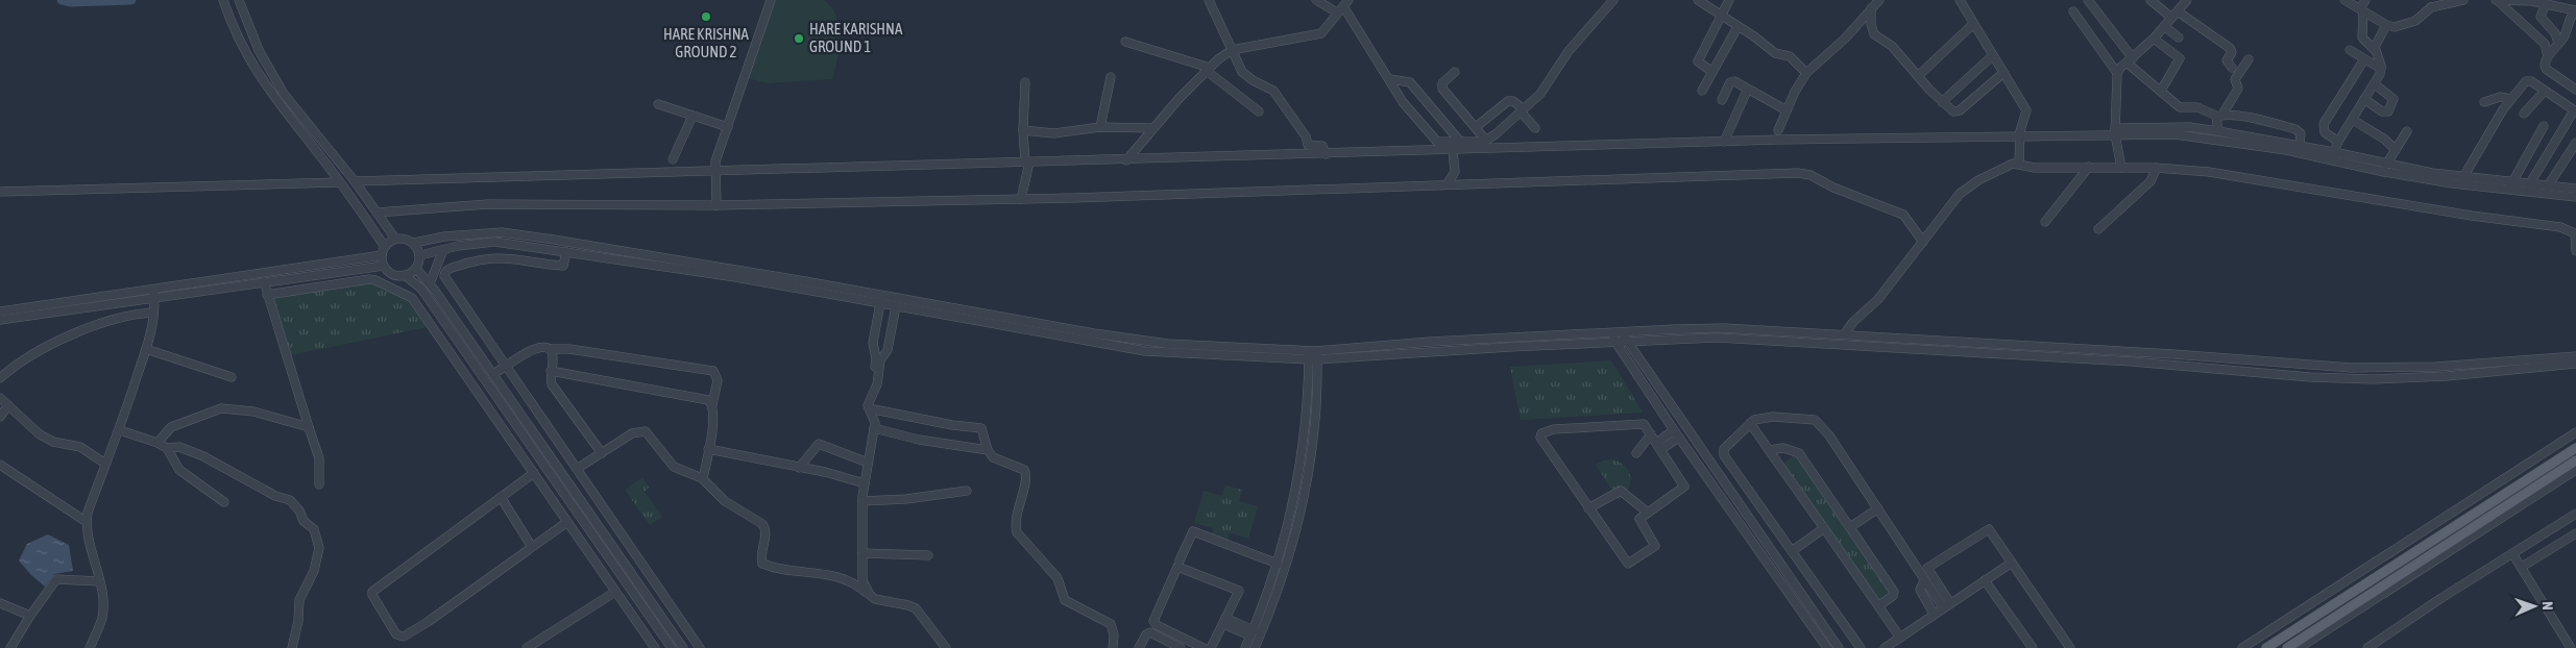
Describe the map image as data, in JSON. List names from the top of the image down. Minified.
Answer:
{"places":["HARE KRISHNA GROUND 2","HARE KARISHNA GROUND 1"],"north":"right"}
